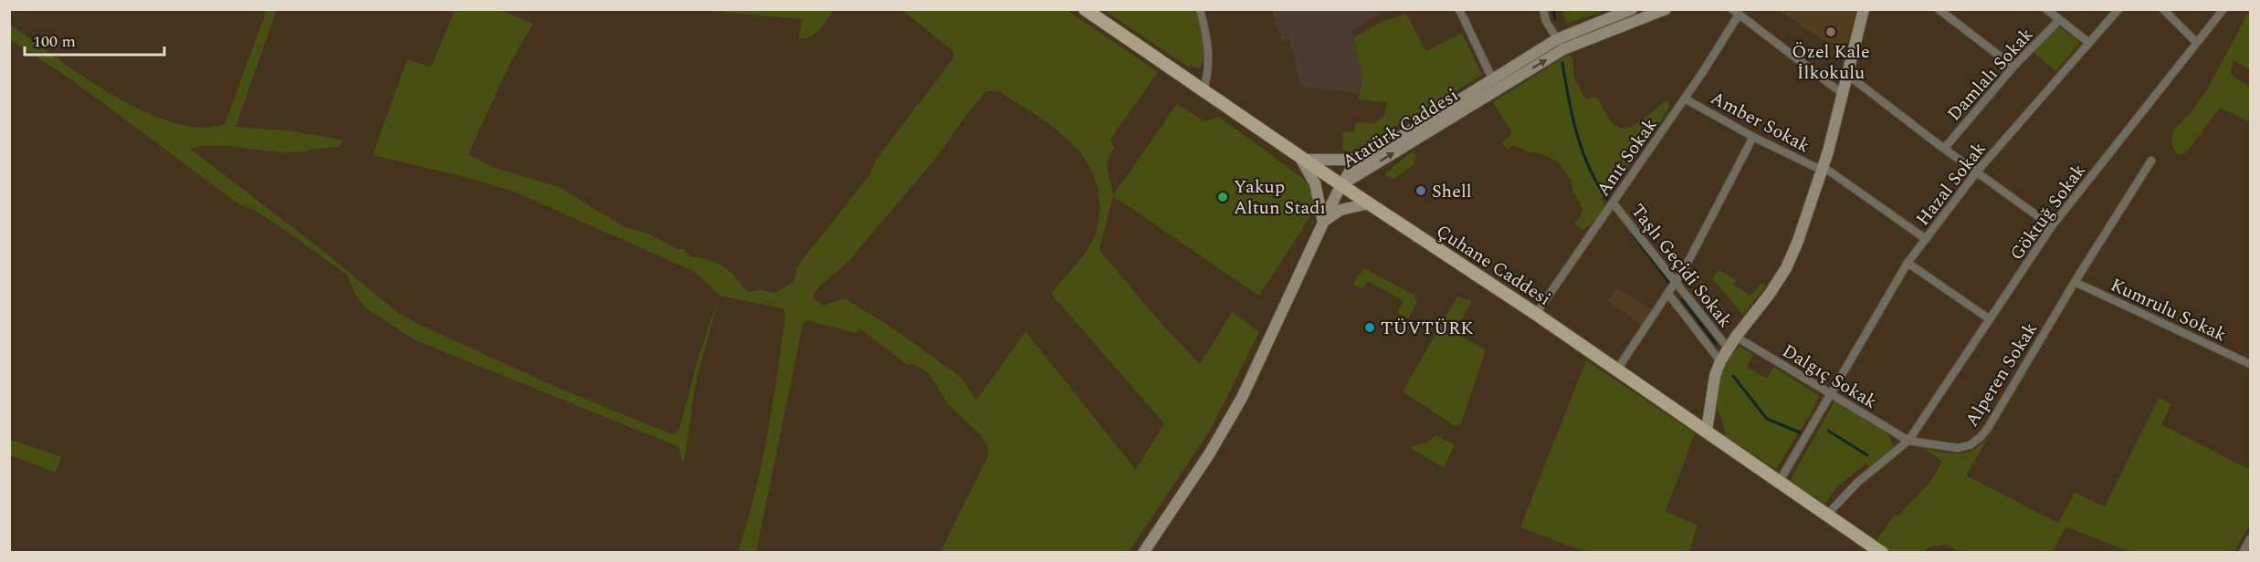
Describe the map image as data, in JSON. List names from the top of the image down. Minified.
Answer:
{"streets":{"main road":["Atatürk Caddesi","Çuhane Caddesi"],"street":["Damlalı Sokak","Amber Sokak","Anıt Sokak","Hazal Sokak","Göktuğ Sokak","Taşlı Geçidi Sokak","Kumrulu Sokak","Alperen Sokak","Dalgıç Sokak"]},"crossings":[["Amber Sokak","Anıt Sokak"],["Amber Sokak","Hazal Sokak"],["Atatürk Caddesi","Çuhane Caddesi"],["Anıt Sokak","Çuhane Caddesi"],["Anıt Sokak","Taşlı Geçidi Sokak"],["Hazal Sokak","Çuhane Caddesi"],["Hazal Sokak","Dalgıç Sokak"],["Göktuğ Sokak","Alperen Sokak"],["Göktuğ Sokak","Dalgıç Sokak"],["Kumrulu Sokak","Alperen Sokak"],["Alperen Sokak","Dalgıç Sokak"]],"places":["Özel Kale İlkokulu","Shell","Yakup Altun Stadı","TÜVTÜRK"],"scale_bar":"100 m"}
